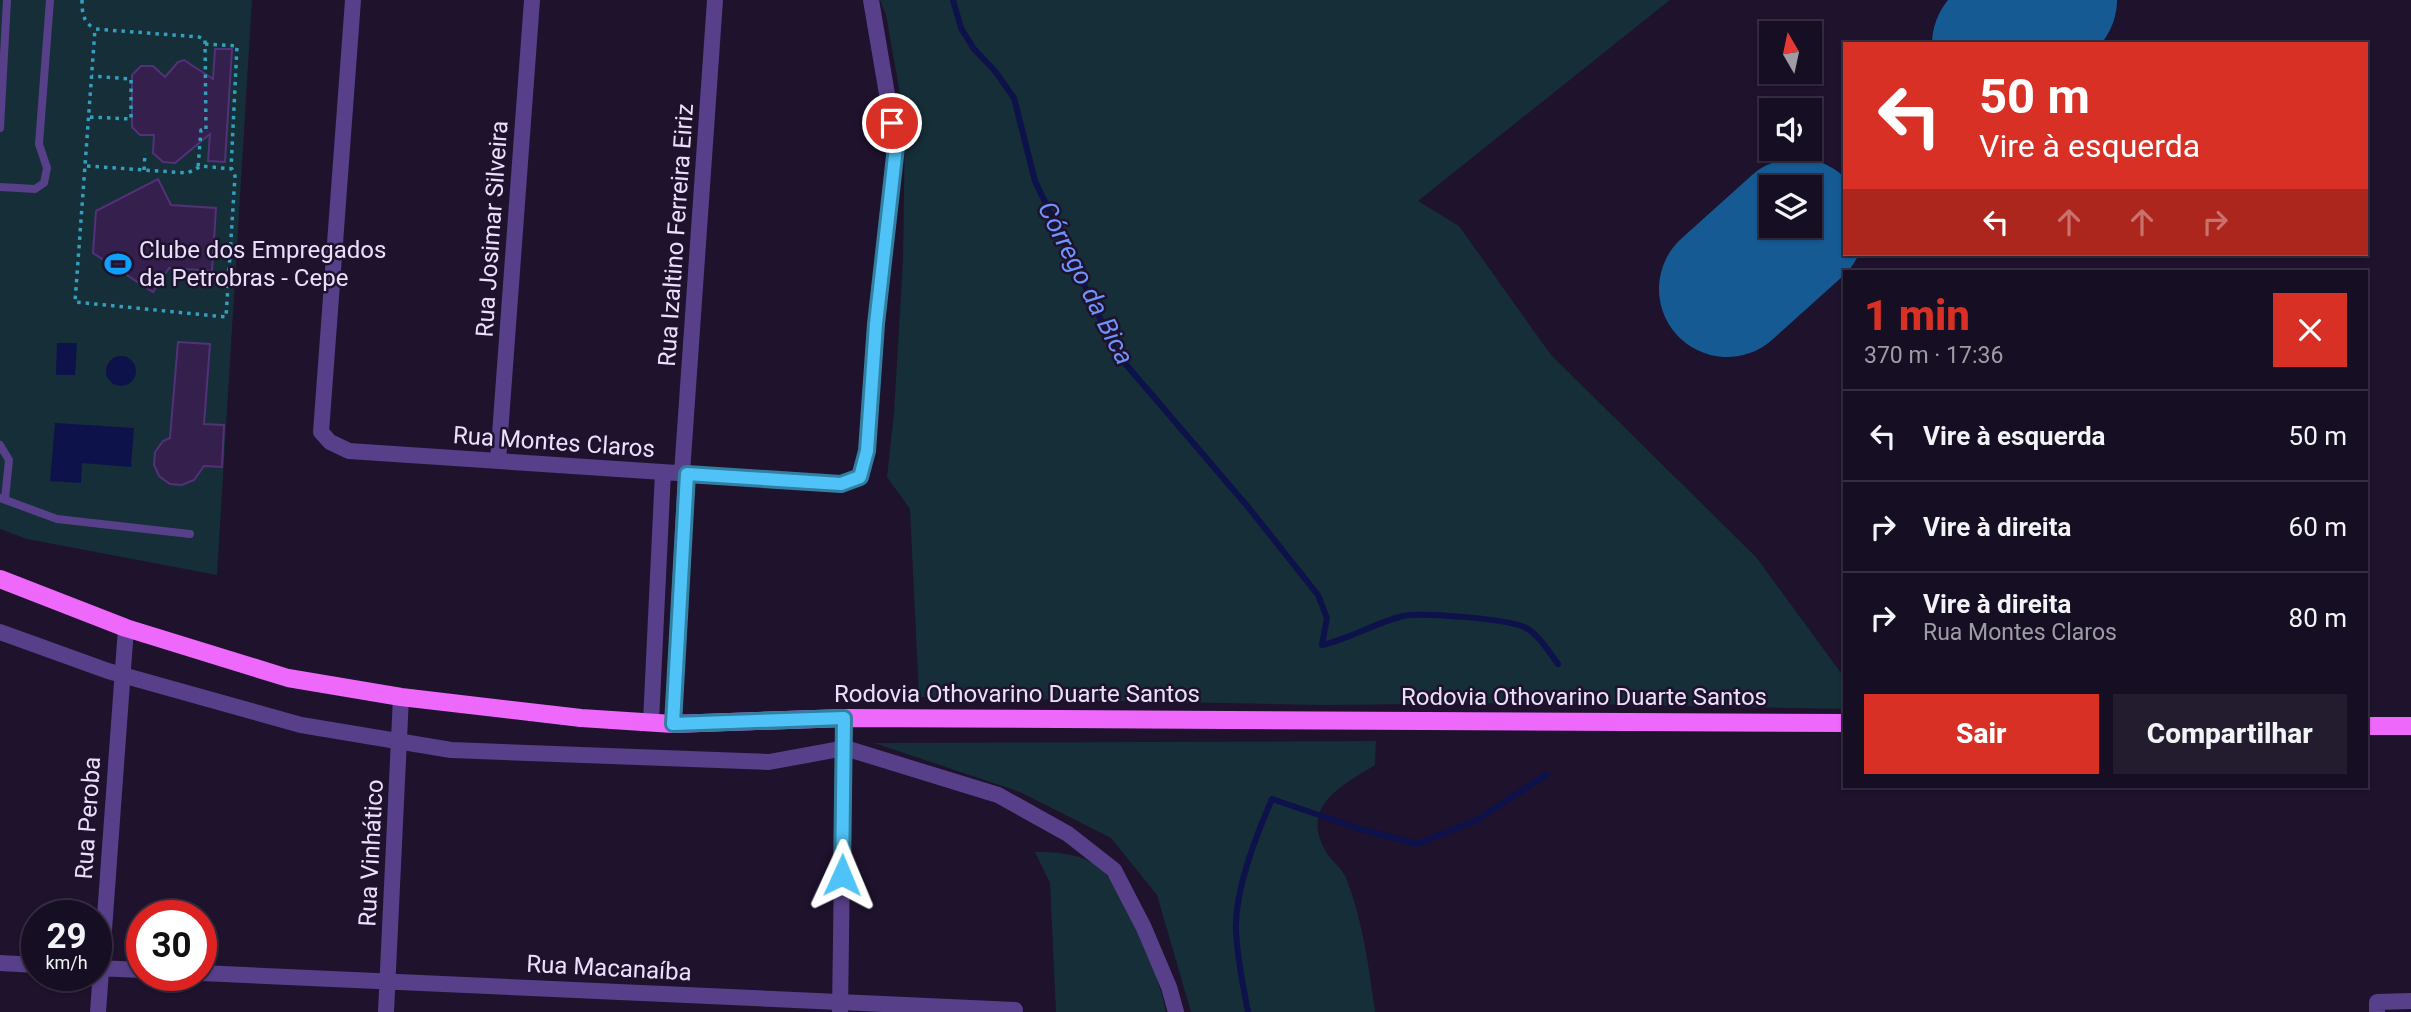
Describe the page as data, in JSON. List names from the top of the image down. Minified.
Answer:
{"streets":{"main road":["Rodovia Othovarino Duarte Santos"],"street":["Rua Josimar Silveira","Rua Izaltino Ferreira Eiriz","Rua Montes Claros","Rua Peroba","Rua Vinhático","Rua Macanaíba"]},"crossings":[["Rua Josimar Silveira","Rua Montes Claros"],["Rua Izaltino Ferreira Eiriz","Rua Montes Claros"],["Rua Izaltino Ferreira Eiriz","Rodovia Othovarino Duarte Santos"],["Rodovia Othovarino Duarte Santos","Rua Peroba"],["Rodovia Othovarino Duarte Santos","Rua Vinhático"],["Rua Vinhático","Rua Macanaíba"]],"water":["Córrego da Bica"],"places":{"sports":["Clube dos Empregados da Petrobras - Cepe"]},"north":"top","page":{"turn":["50 m","Vire à esquerda"],"heading":["1 min","370 m · 17:36"],"list":[{"name":"Vire à esquerda","value":"50 m"},{"name":"Vire à direita","value":"60 m"},{"name":"Vire à direita","note":"Rua Montes Claros","value":"80 m"}],"buttons":["Sair","Compartilhar"],"speed":"29 km/h","limit":"30"}}
